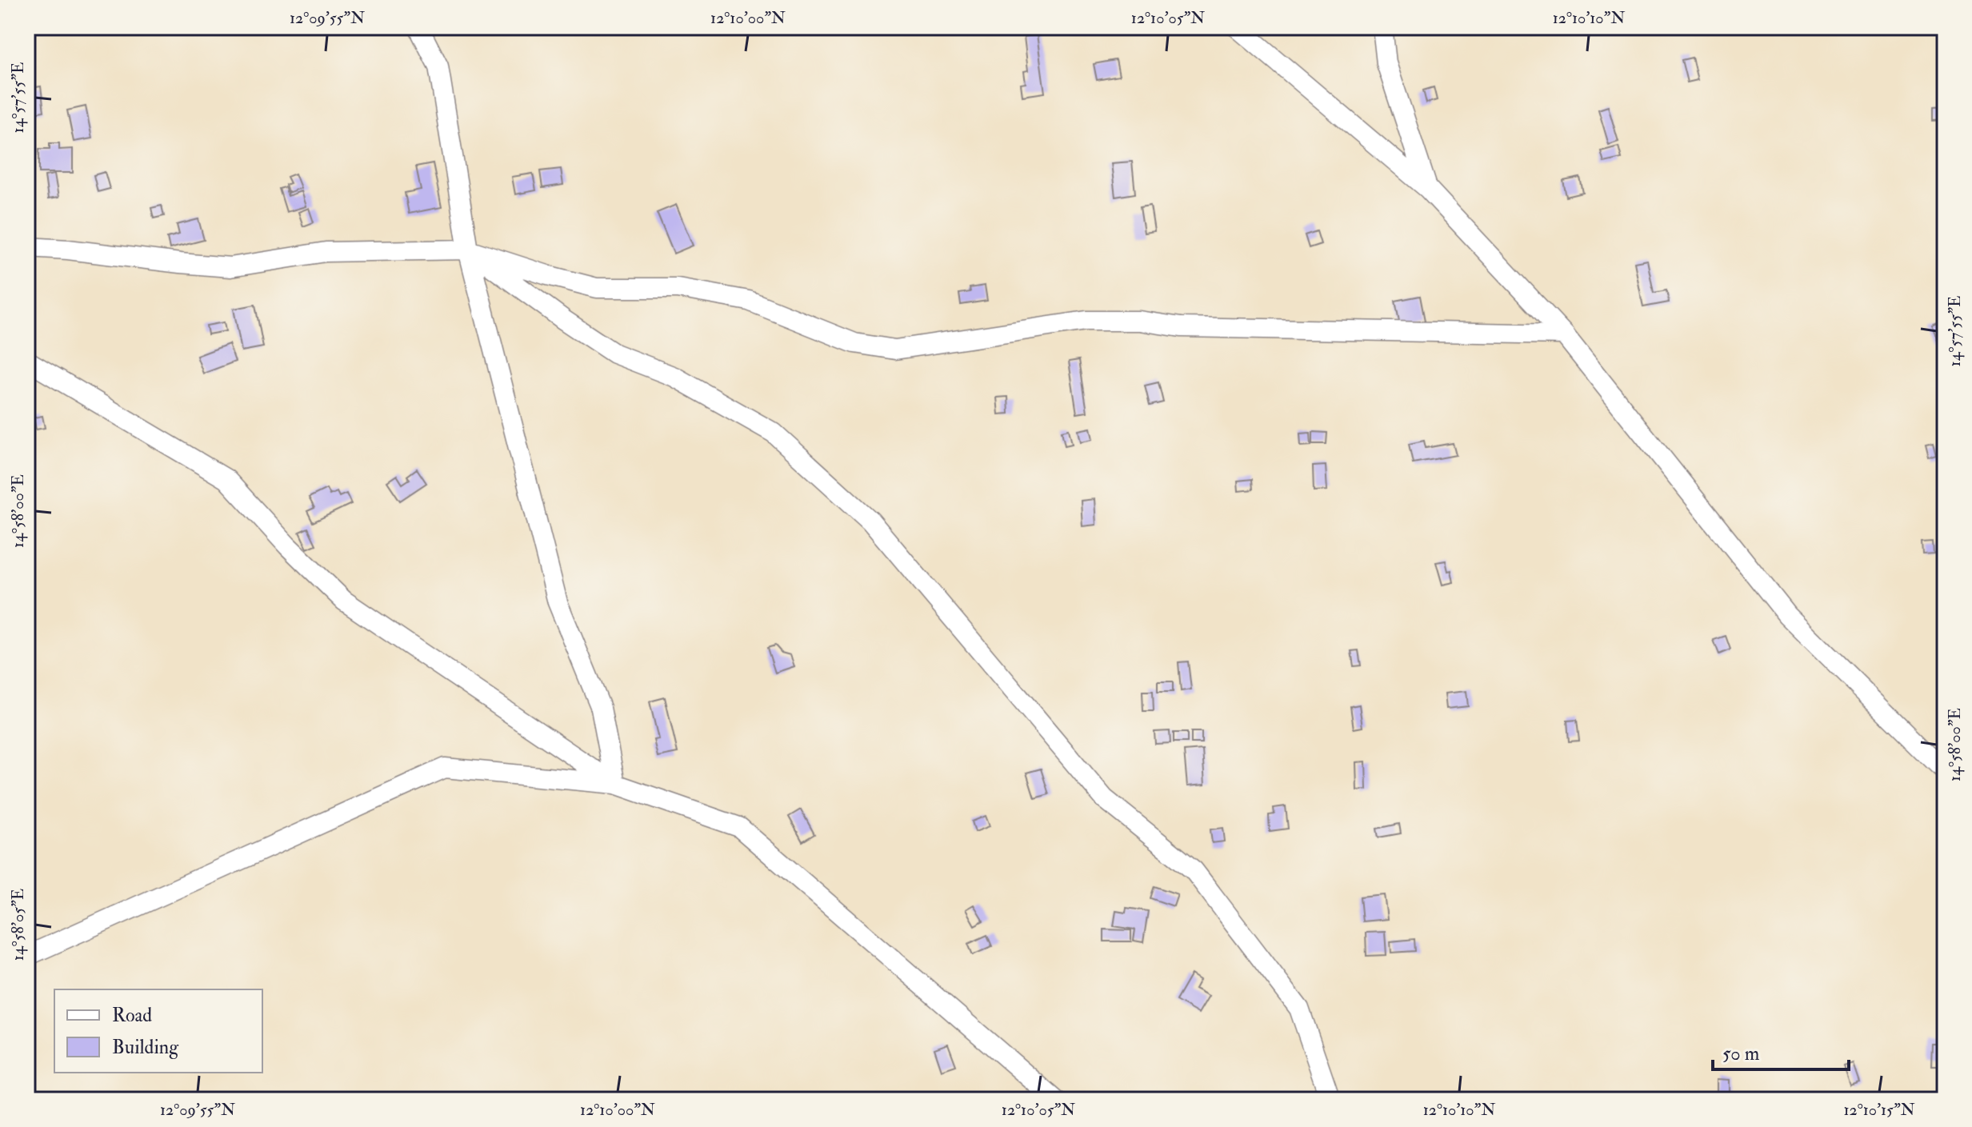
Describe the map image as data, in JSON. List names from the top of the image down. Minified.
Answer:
{"legend":["Road","Building"],"scale_bar":"50 m","coordinates":["12°09'55\"N","12°10'00\"N","12°10'05\"N","12°10'10\"N","14°57'55\"E","14°58'00\"E","14°58'05\"E","12°10'15\"N"]}
